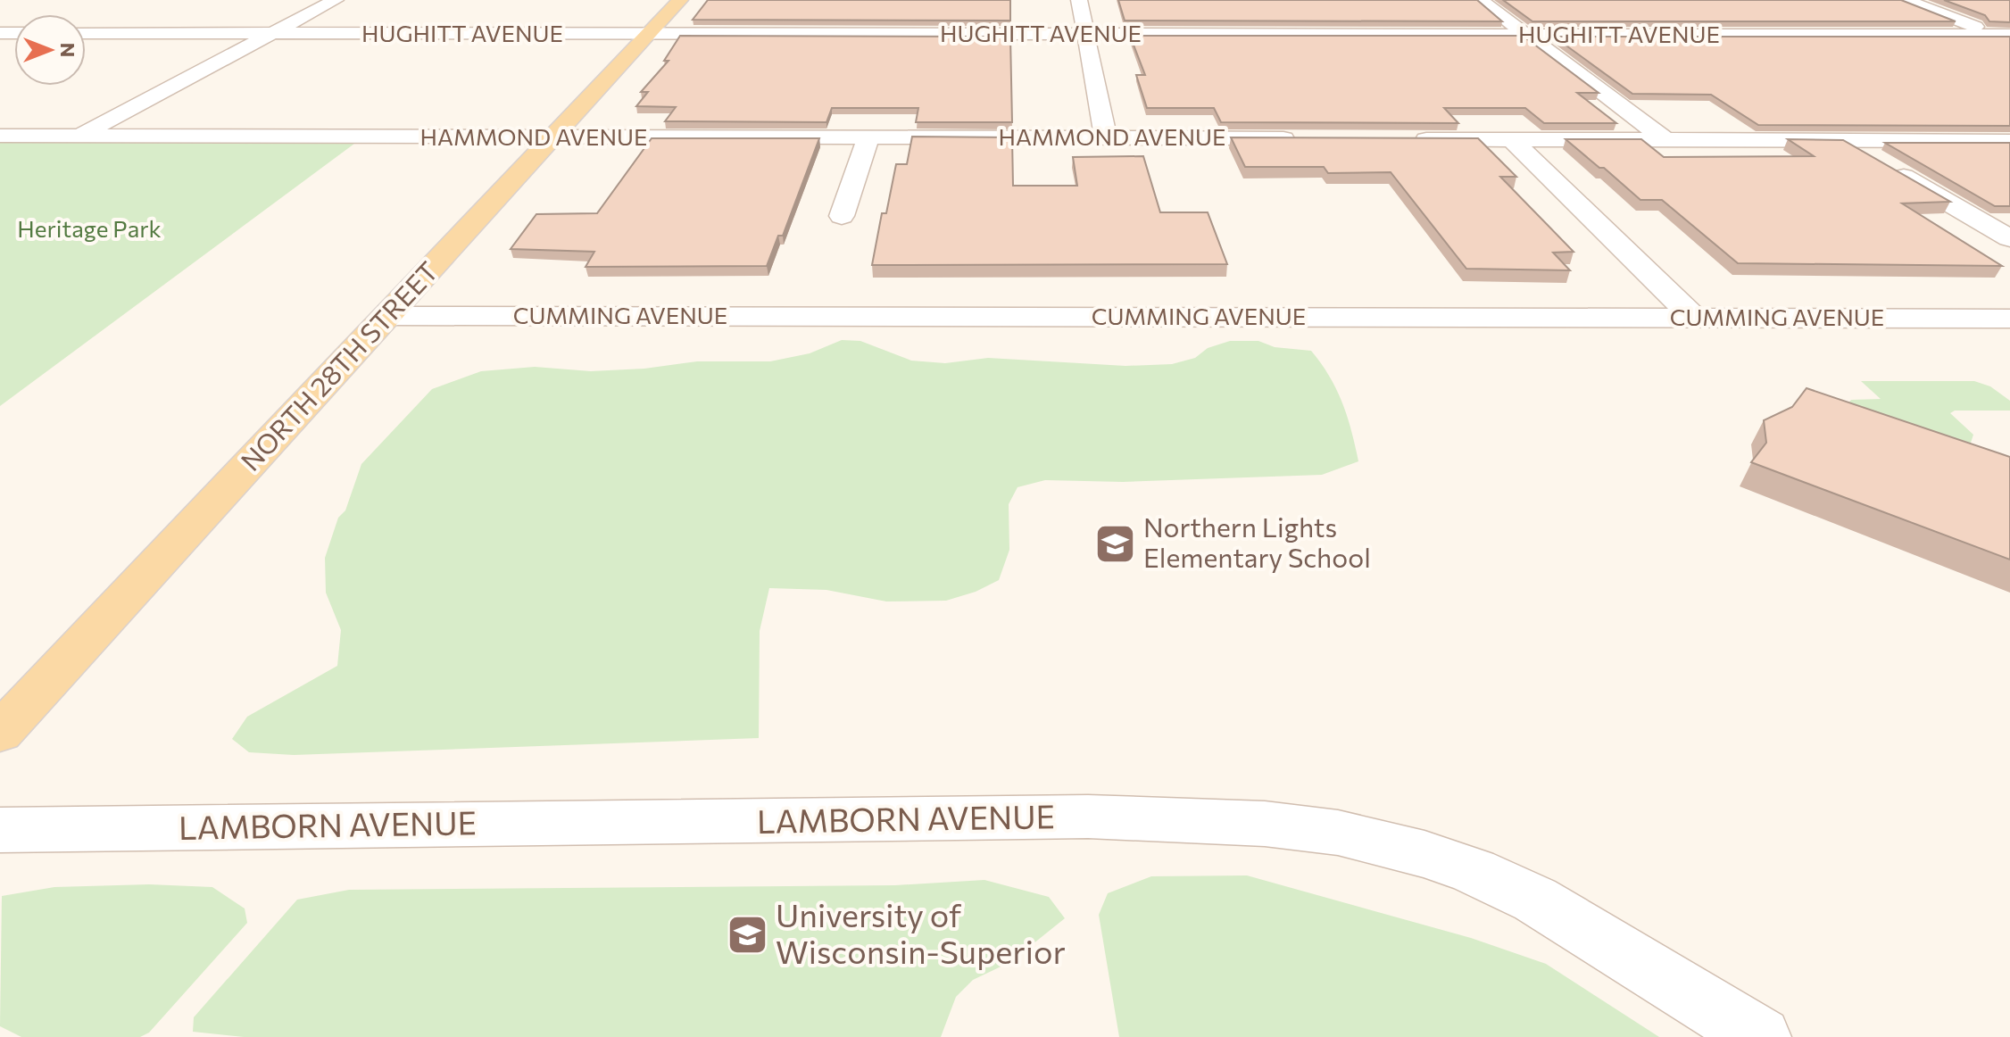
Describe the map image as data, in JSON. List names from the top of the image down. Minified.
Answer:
{"streets":{"main road":["NORTH 28TH STREET"],"street":["HUGHITT AVENUE","HAMMOND AVENUE","CUMMING AVENUE","LAMBORN AVENUE"]},"crossings":[["HUGHITT AVENUE","NORTH 28TH STREET"],["HAMMOND AVENUE","NORTH 28TH STREET"],["CUMMING AVENUE","NORTH 28TH STREET"]],"parks":["Heritage Park"],"places":{"school or university":["Northern Lights Elementary School","University of Wisconsin-Superior"]},"north":"right"}
